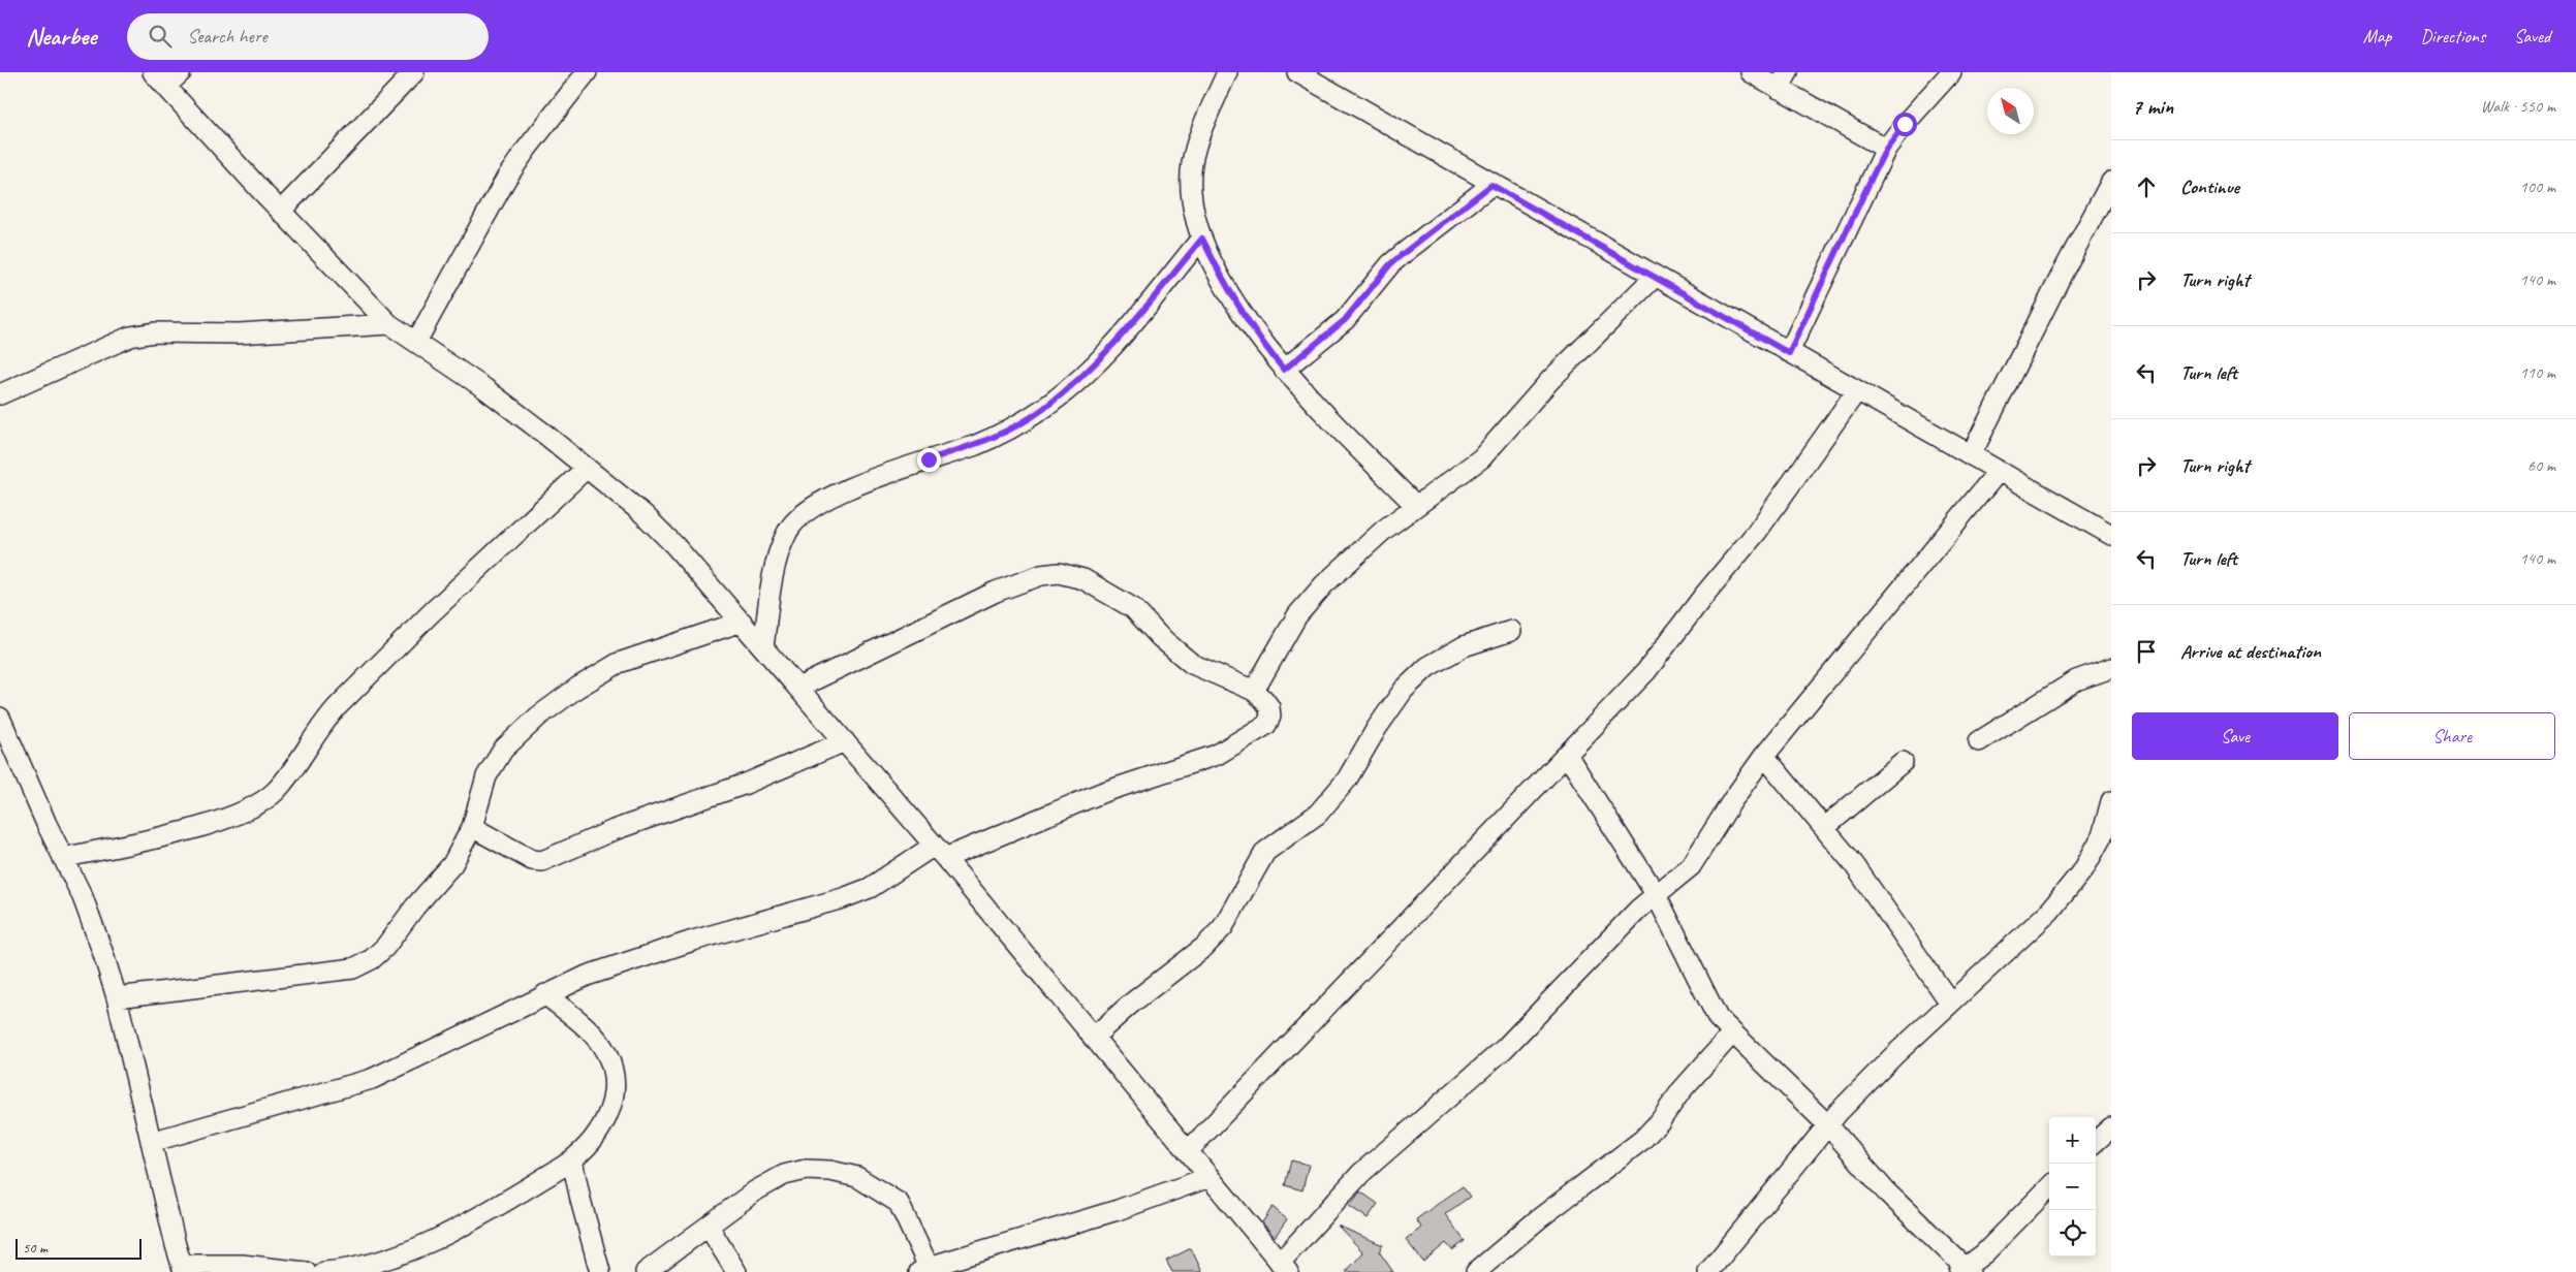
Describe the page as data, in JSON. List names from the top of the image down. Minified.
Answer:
{"scale_bar":"50 m","north":"top left","page":{"header":"Nearbee","search":"Search here","nav":["Map","Directions","Saved"],"heading":["7 min","Walk · 550 m"],"list":[["Continue","100 m"],["Turn right","140 m"],["Turn left","110 m"],["Turn right","60 m"],["Turn left","140 m"],"Arrive at destination"],"buttons":["Save","Share"],"map_buttons":["+","−"],"scale":"50 m"}}
